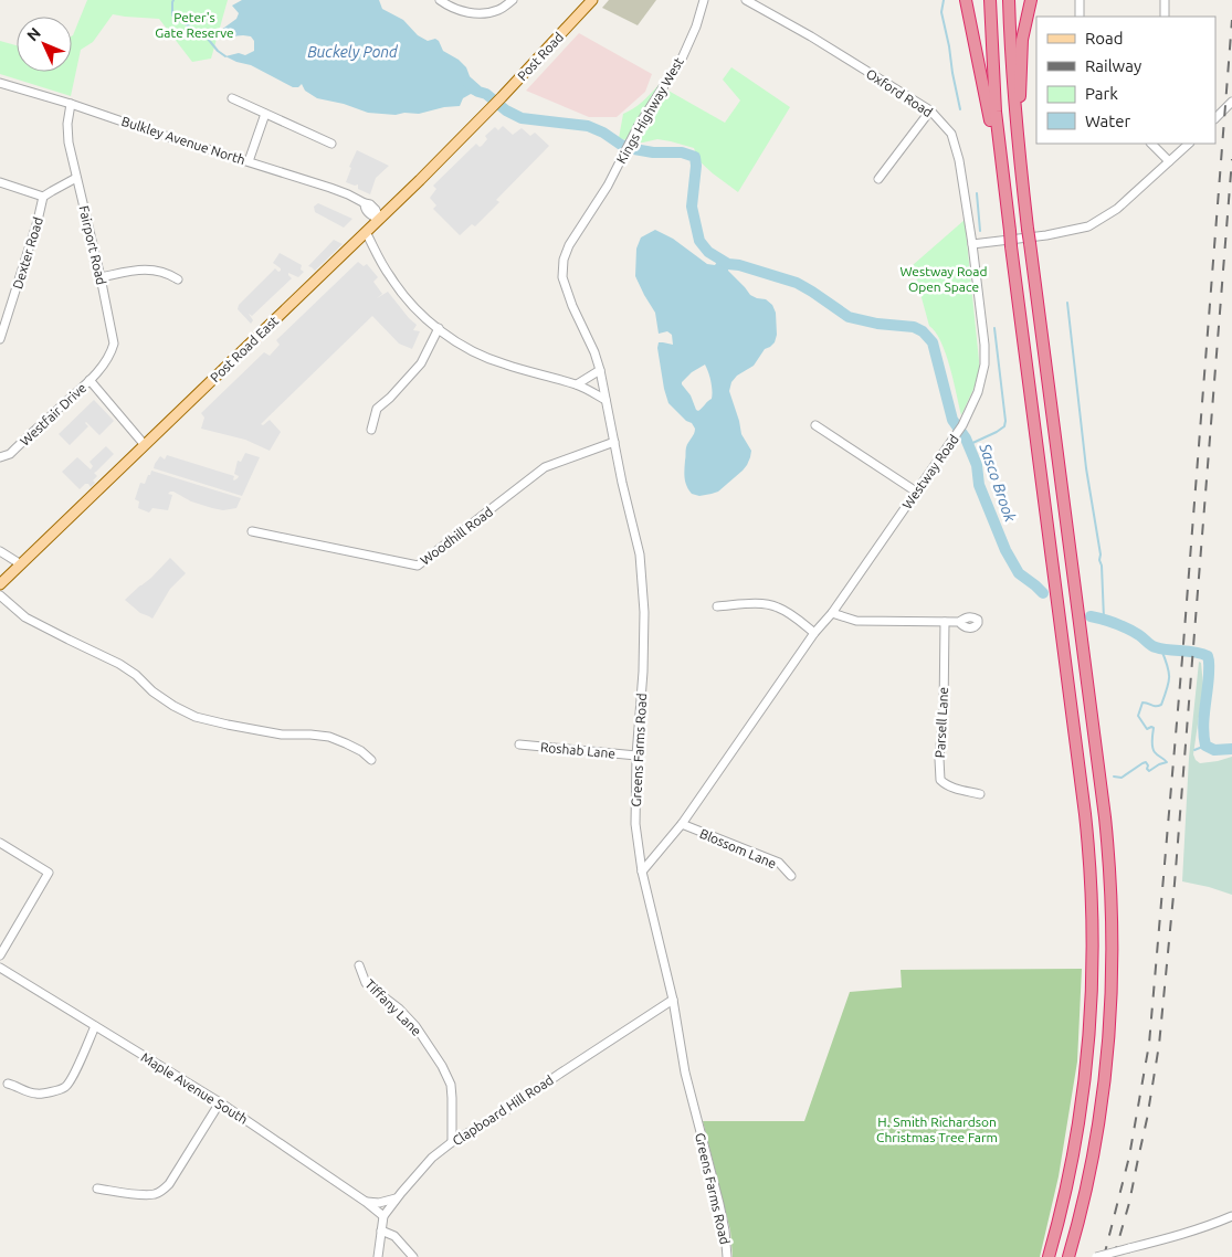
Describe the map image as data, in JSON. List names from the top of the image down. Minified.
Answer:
{"streets":{"main road":["Post Road","Post Road East"],"street":["Oxford Road","Kings Highway West","Bulkley Avenue North","Fairport Road","Dexter Road","Westfair Drive","Westway Road","Woodhill Road","Parsell Lane","Roshab Lane","Greens Farms Road","Blossom Lane","Tiffany Lane","Maple Avenue South","Clapboard Hill Road"]},"crossings":[["Post Road","Post Road East"],["Oxford Road","Westway Road"],["Kings Highway West","Greens Farms Road"],["Bulkley Avenue North","Fairport Road"],["Bulkley Avenue North","Post Road East"],["Fairport Road","Westfair Drive"],["Post Road East","Westfair Drive"],["Westway Road","Greens Farms Road"],["Westway Road","Blossom Lane"],["Woodhill Road","Greens Farms Road"],["Roshab Lane","Greens Farms Road"],["Greens Farms Road","Clapboard Hill Road"],["Tiffany Lane","Clapboard Hill Road"],["Maple Avenue South","Clapboard Hill Road"]],"water":["Buckely Pond","Sasco Brook"],"parks":["Peter's Gate Reserve","Westway Road Open Space","H. Smith Richardson Christmas Tree Farm"],"legend":["Road","Railway","Park","Water"],"north":"top left"}
